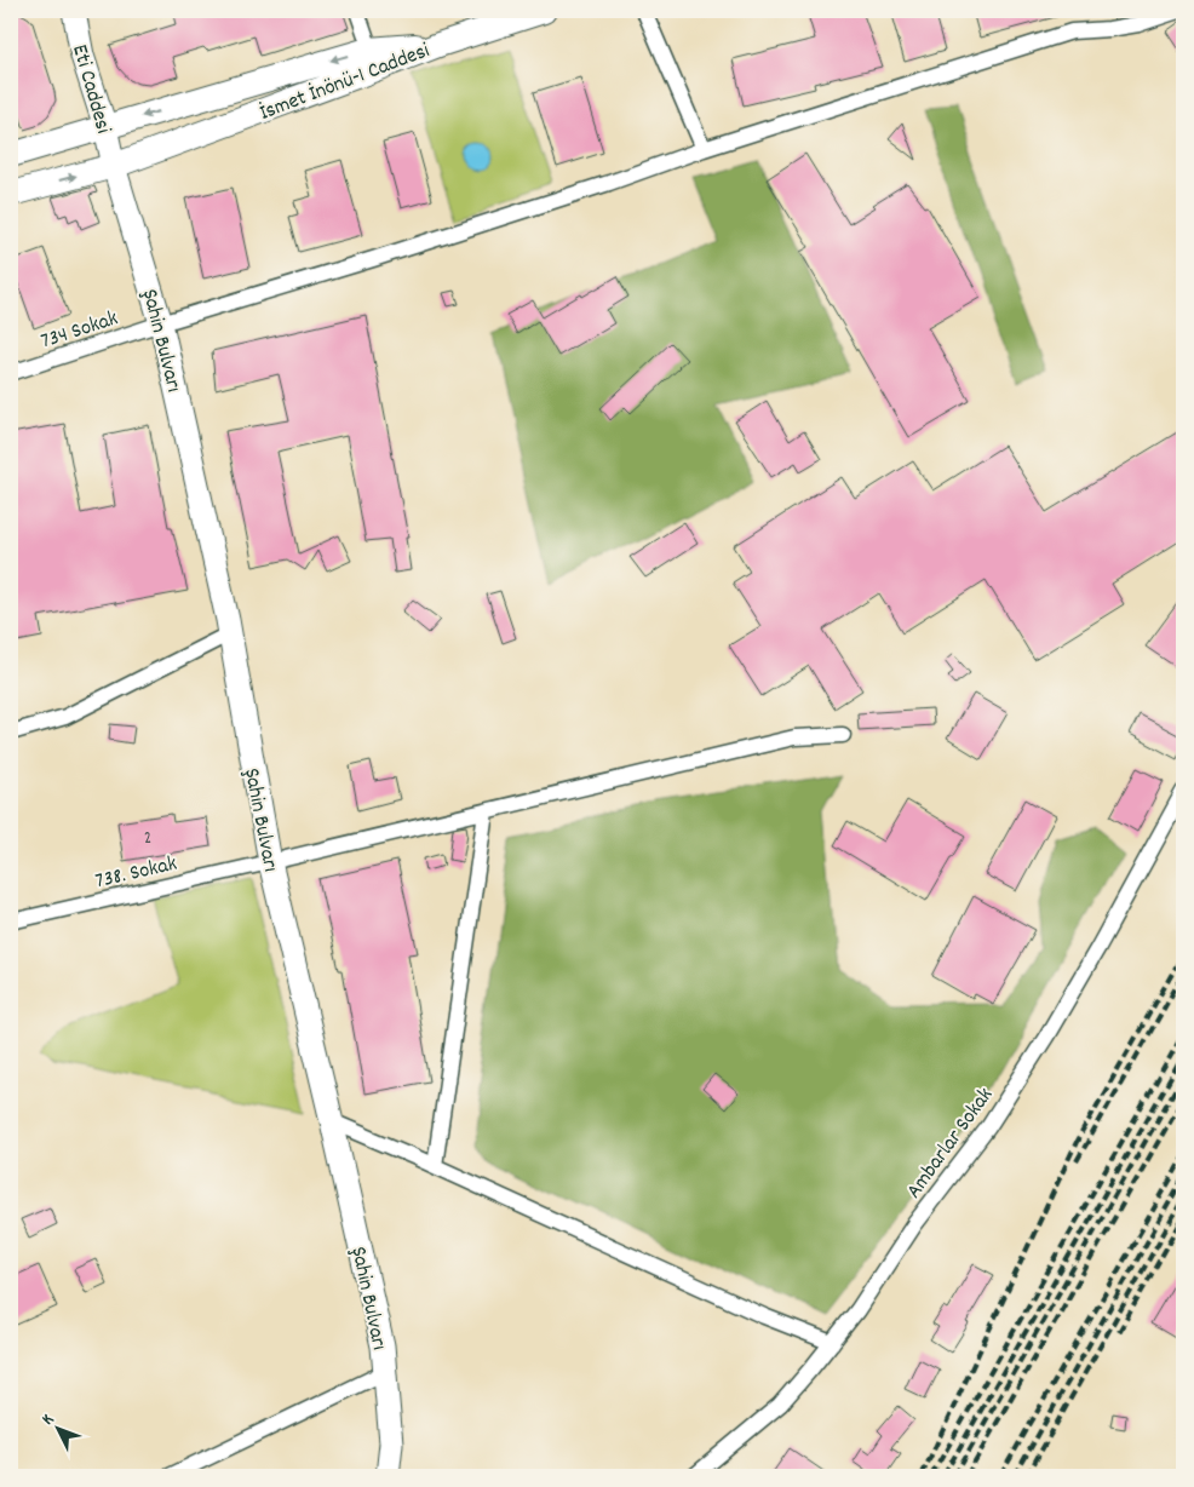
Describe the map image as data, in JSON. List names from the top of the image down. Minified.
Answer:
{"streets":{"main road":["İsmet İnönü-1 Caddesi"],"street":["Eti Caddesi","734 Sokak","Şahin Bulvarı","738. Sokak","Ambarlar Sokak"]},"crossings":[["İsmet İnönü-1 Caddesi","Eti Caddesi"],["İsmet İnönü-1 Caddesi","Şahin Bulvarı"],["Eti Caddesi","Şahin Bulvarı"],["734 Sokak","Şahin Bulvarı"],["Şahin Bulvarı","738. Sokak"]],"house_numbers":["2"],"north":"top left"}
